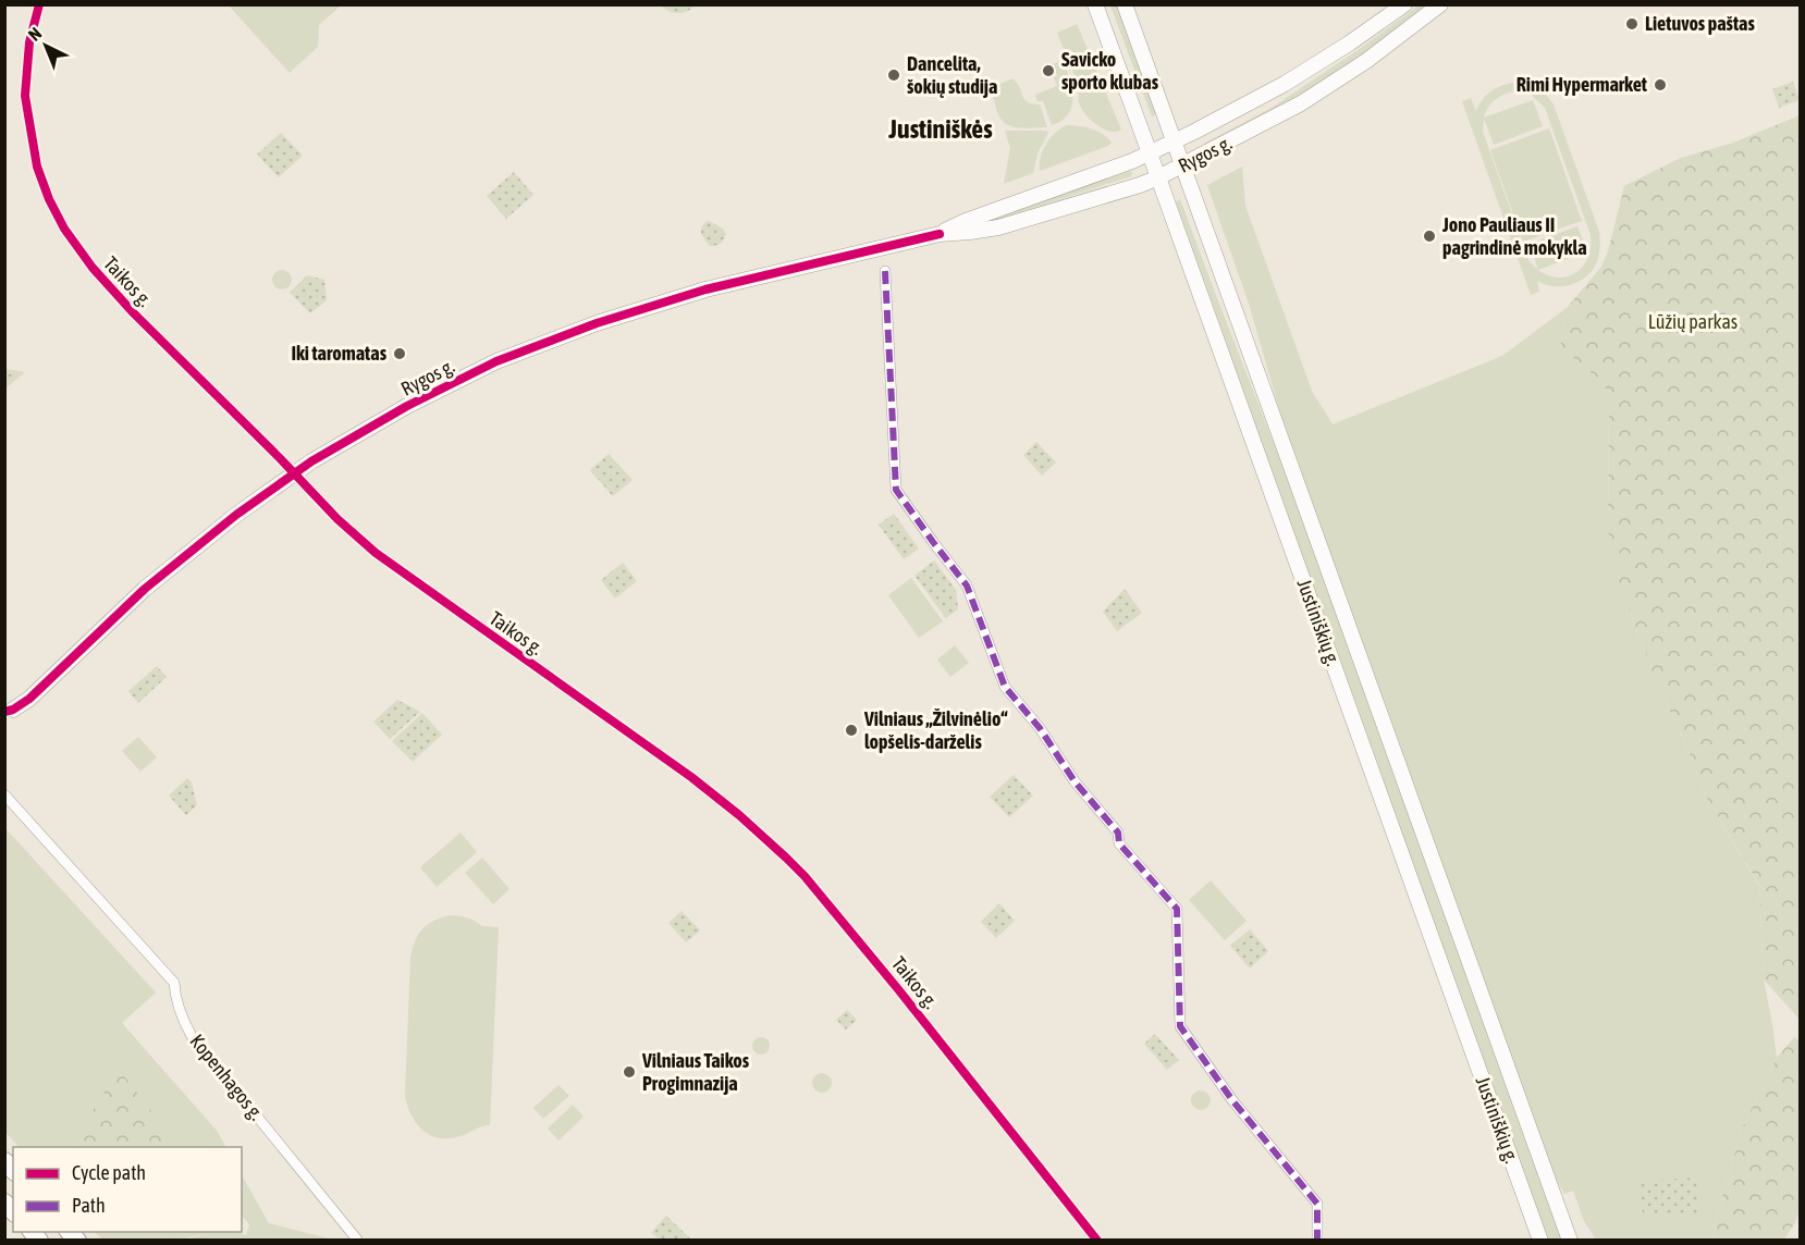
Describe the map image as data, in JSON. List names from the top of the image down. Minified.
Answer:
{"streets":{"main road":["Rygos g.","Justiniškių g."],"street":["Taikos g.","Kopenhagos g."]},"crossings":[["Rygos g.","Taikos g."],["Rygos g.","Justiniškių g."]],"districts":["Justiniškės"],"parks":["Lūžių parkas"],"places":["Lietuvos paštas","Savicko sporto klubas","Dancelita, šokių studija","Rimi Hypermarket","Jono Pauliaus II pagrindinė mokykla","Iki taromatas","Vilniaus „Žilvinėlio“ lopšelis-darželis","Vilniaus Taikos Progimnazija"],"legend":["Cycle path","Path"],"north":"top left"}
